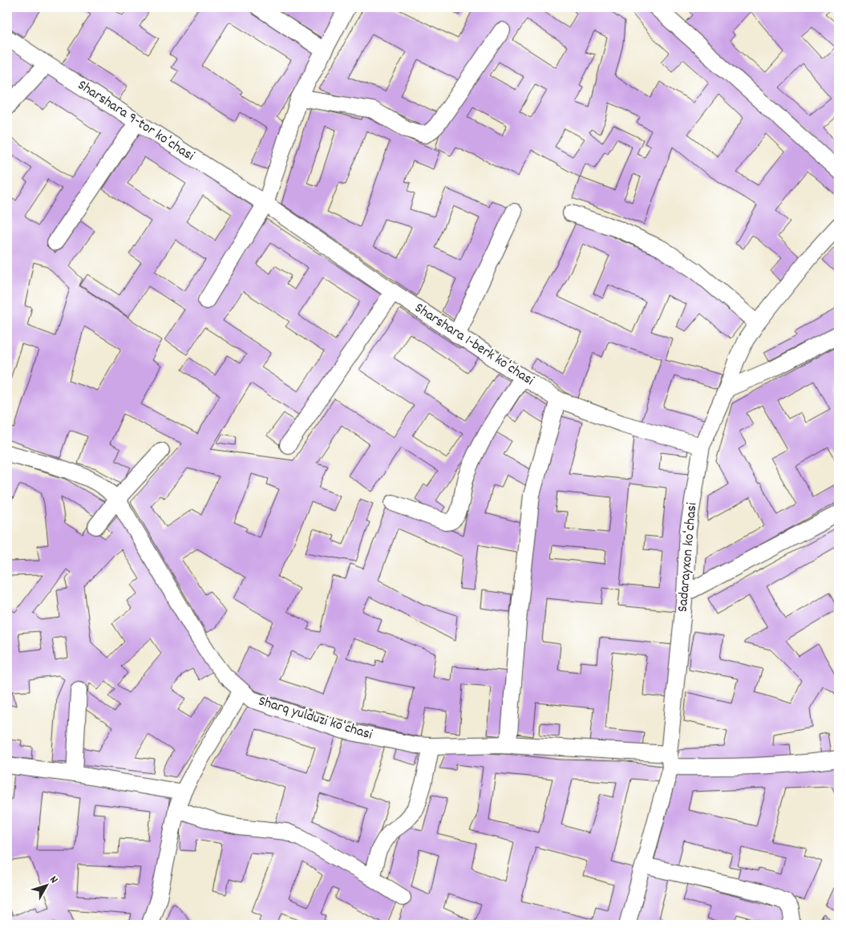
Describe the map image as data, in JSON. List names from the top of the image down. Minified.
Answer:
{"streets":{"street":["Sharshara 9-tor koʻchasi","Sharshara 1-berk koʻchasi","Sadarayxon koʻchasi","Sharq yulduzi koʻchasi"]},"crossings":[["Sharshara 9-tor koʻchasi","Sharshara 1-berk koʻchasi"],["Sharshara 1-berk koʻchasi","Sadarayxon koʻchasi"],["Sadarayxon koʻchasi","Sharq yulduzi koʻchasi"]],"north":"top right"}
